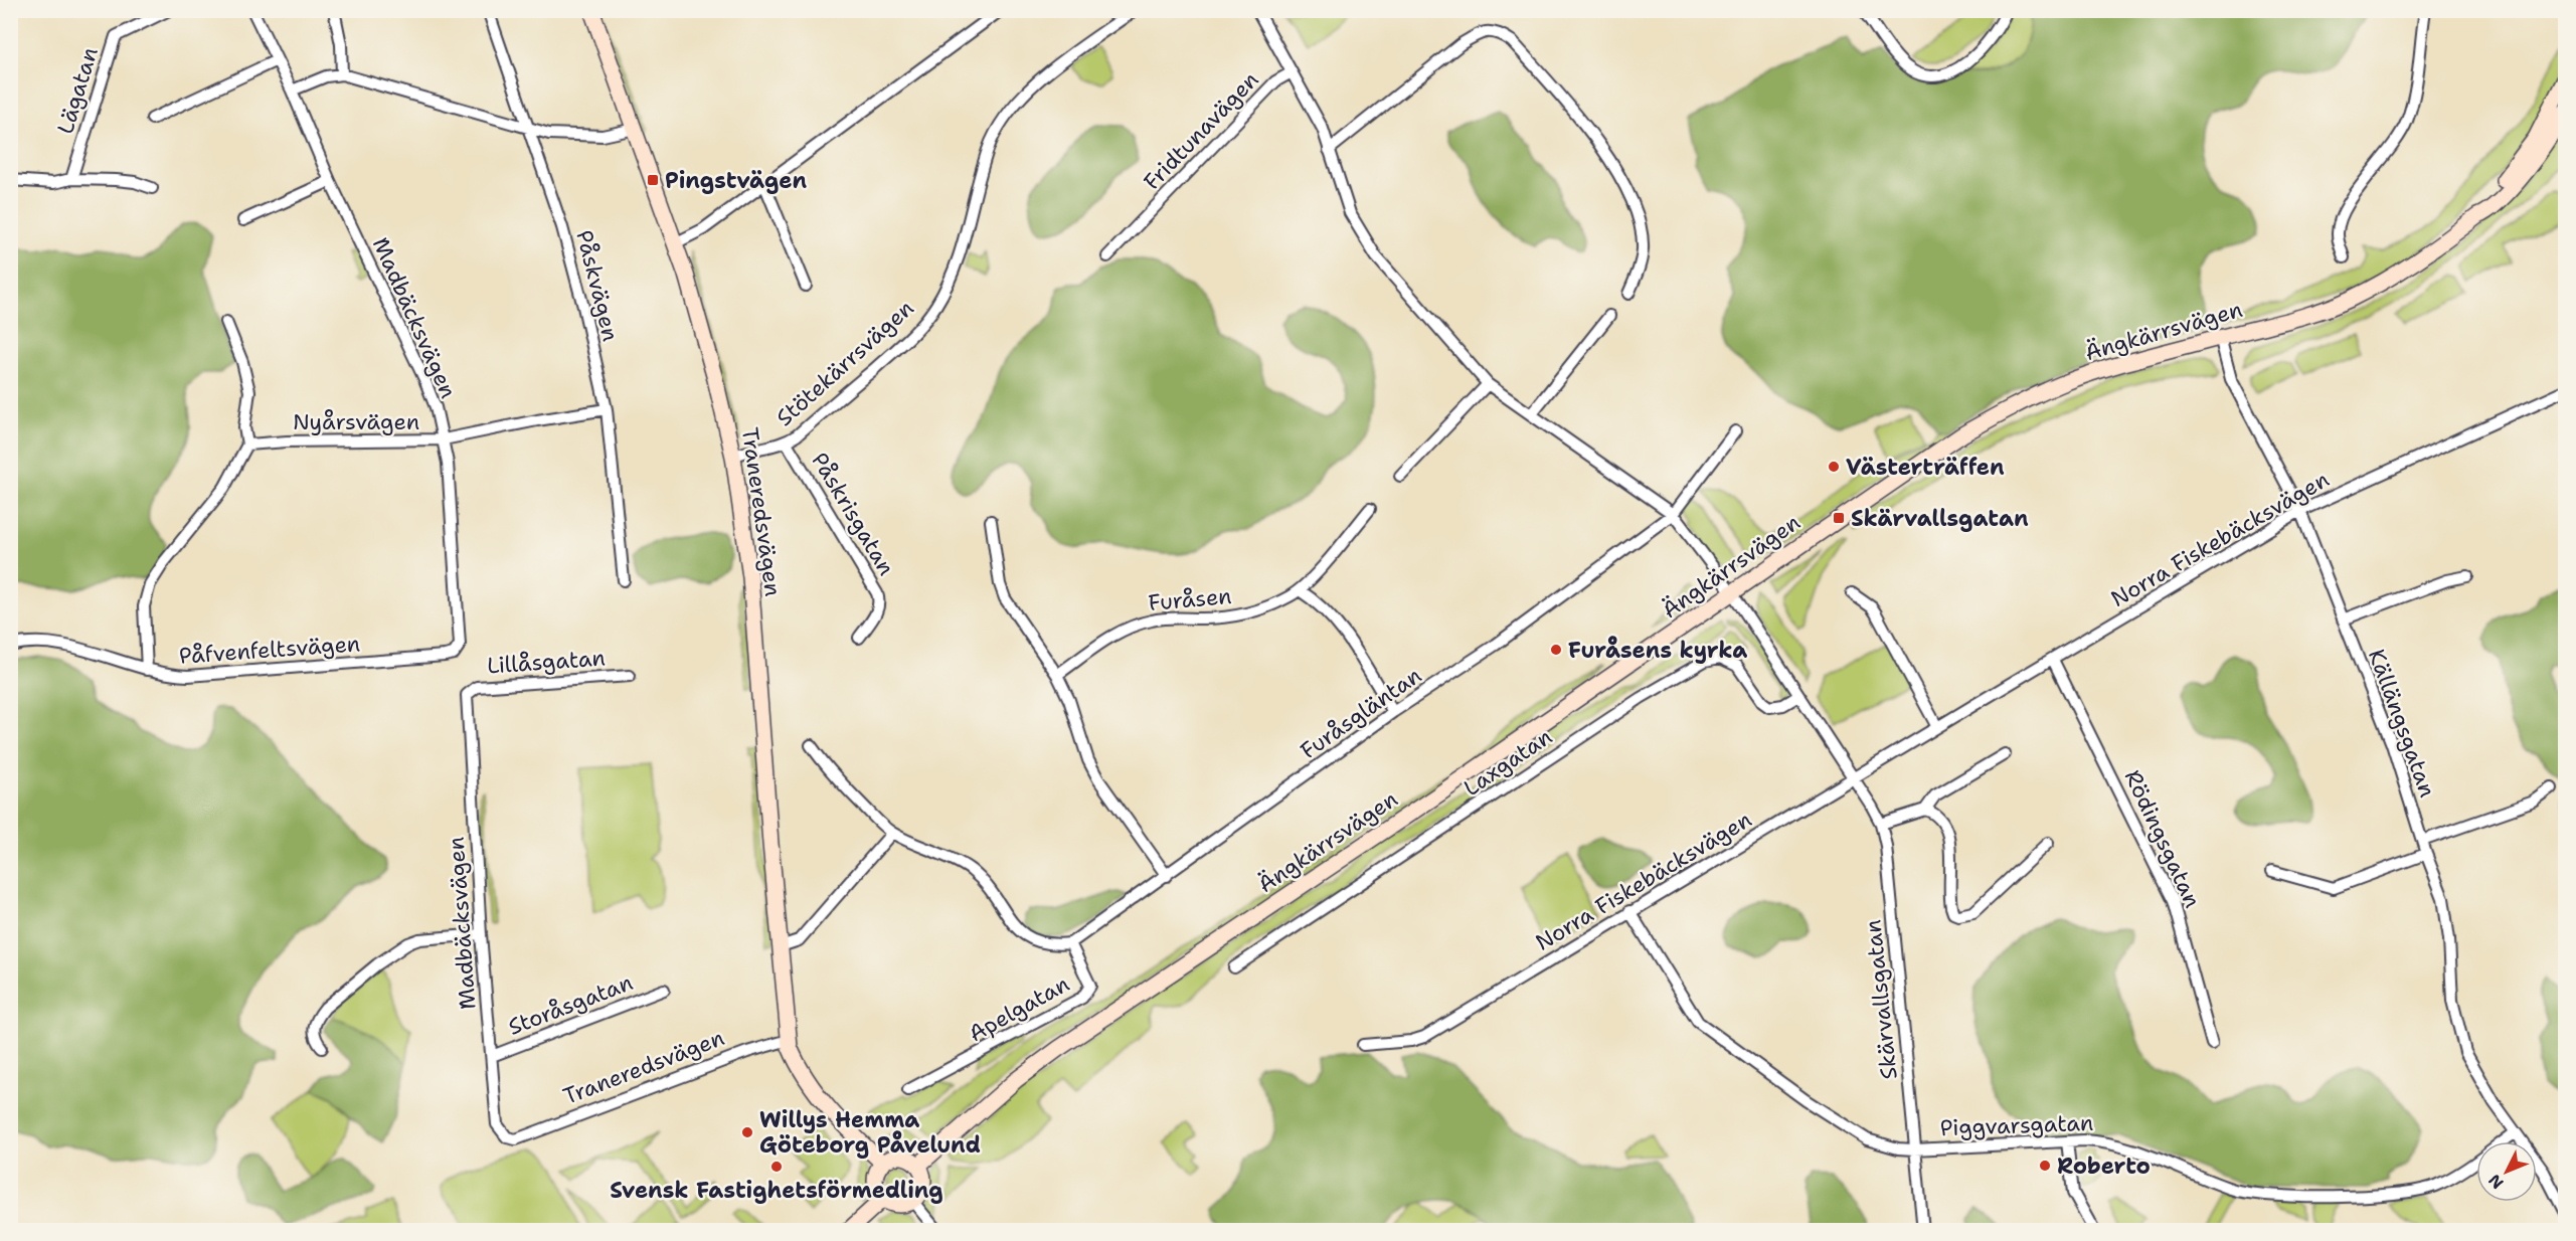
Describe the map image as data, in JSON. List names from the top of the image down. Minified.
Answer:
{"streets":{"street":["Lägatan","Fridtunavägen","Påskvägen","Madbäcksvägen","Ängkärrsvägen","Stötekärrsvägen","Nyårsvägen","Traneredsvägen","Påskrisgatan","Norra Fiskebäcksvägen","Furåsen","Påfvenfeltsvägen","Lillåsgatan","Furåsgläntan","Källängsgatan","Laxgatan","Rödingsgatan","Skärvallsgatan","Storåsgatan","Apelgatan","Piggvarsgatan"]},"crossings":[["Fridtunavägen","Skärvallsgatan"],["Påskvägen","Nyårsvägen"],["Madbäcksvägen","Nyårsvägen"],["Madbäcksvägen","Traneredsvägen"],["Madbäcksvägen","Påfvenfeltsvägen"],["Madbäcksvägen","Lillåsgatan"],["Madbäcksvägen","Storåsgatan"],["Ängkärrsvägen","Traneredsvägen"],["Ängkärrsvägen","Källängsgatan"],["Ängkärrsvägen","Skärvallsgatan"],["Stötekärrsvägen","Traneredsvägen"],["Stötekärrsvägen","Påskrisgatan"],["Nyårsvägen","Påfvenfeltsvägen"],["Norra Fiskebäcksvägen","Källängsgatan"],["Norra Fiskebäcksvägen","Rödingsgatan"],["Norra Fiskebäcksvägen","Skärvallsgatan"],["Norra Fiskebäcksvägen","Piggvarsgatan"],["Furåsgläntan","Skärvallsgatan"],["Furåsgläntan","Apelgatan"],["Källängsgatan","Piggvarsgatan"],["Laxgatan","Skärvallsgatan"],["Skärvallsgatan","Piggvarsgatan"]],"places":{"transit":["Pingstvägen","Skärvallsgatan"],"other":["Västerträffen","Furåsens kyrka","Willys Hemma Göteborg Påvelund","Roberto","Svensk Fastighetsförmedling"]},"north":"bottom left"}
